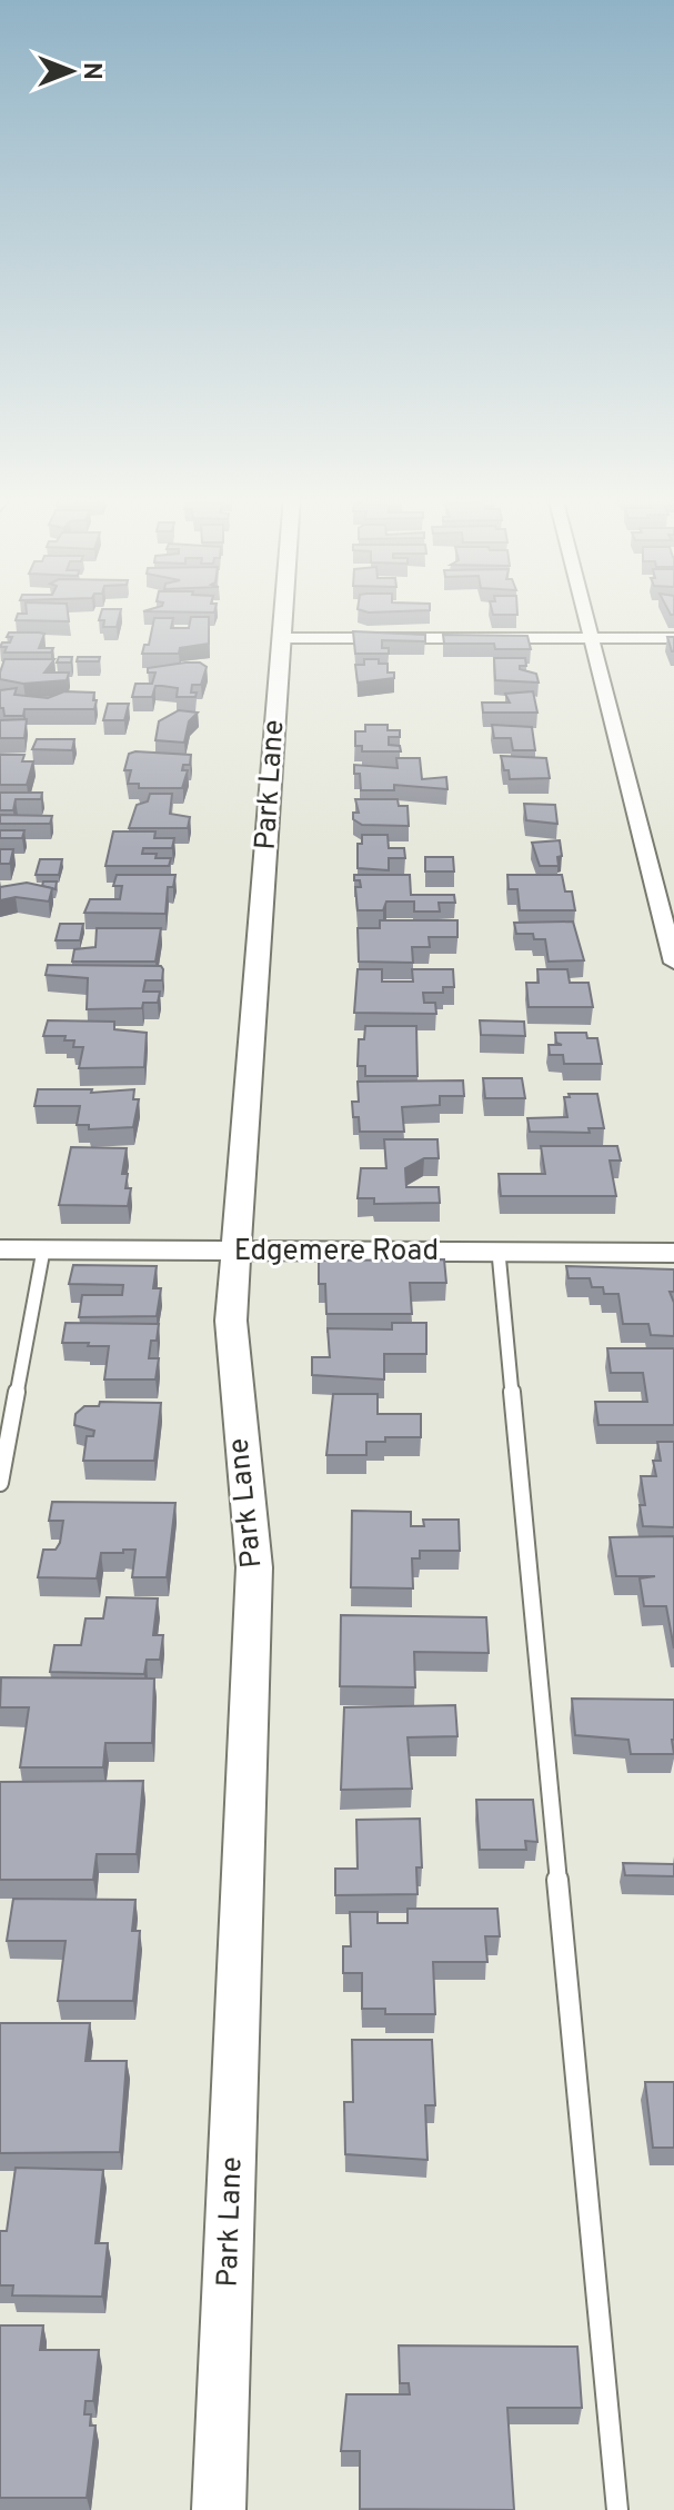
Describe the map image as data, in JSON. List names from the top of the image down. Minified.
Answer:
{"streets":{"street":["Park Lane","Edgemere Road"]},"crossings":[["Park Lane","Edgemere Road"]],"north":"right"}
